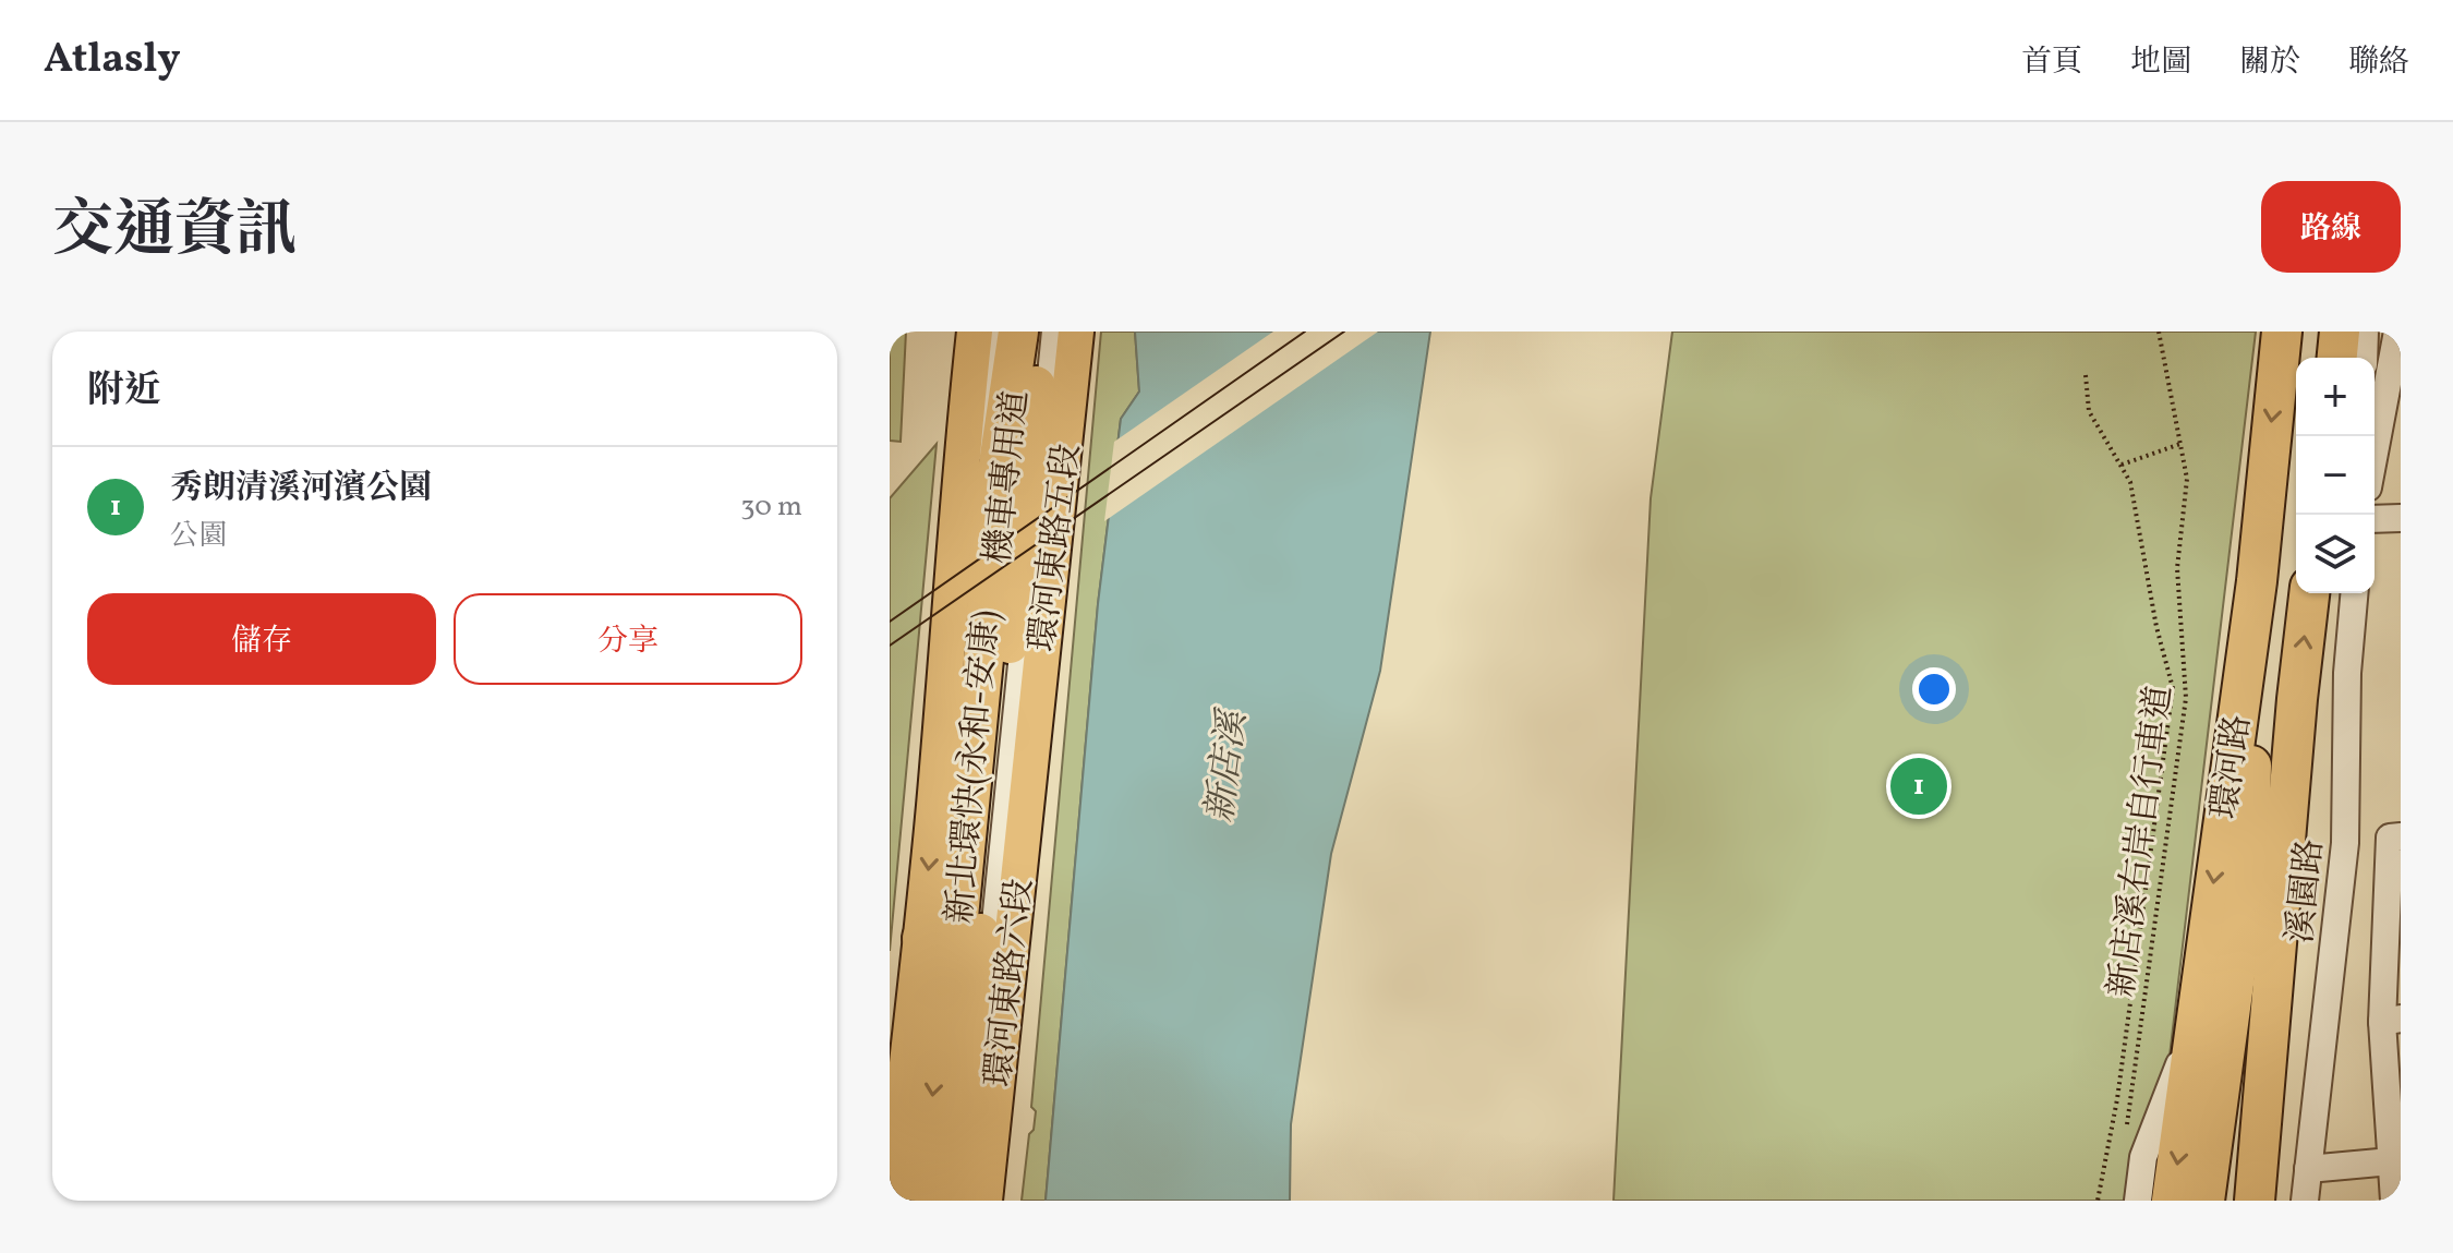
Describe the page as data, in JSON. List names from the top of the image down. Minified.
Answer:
{"streets":{"highway":["新北環快(永和-安康)","環河路"],"main road":["環河東路五段","環河東路六段"],"street":["機車專用道","溪園路"],"path":["新店溪右岸自行車道"]},"crossings":[["環河東路五段","環河東路六段"]],"water":["新店溪"],"page":{"header":"Atlasly","nav":["首頁","地圖","關於","聯絡"],"title":"交通資訊","buttons":["路線",["儲存","分享"]],"heading":"附近","map_buttons":["+","−"],"list":[{"mark":"1","name":"秀朗清溪河濱公園","note":"公園","value":"30 m"}],"pins":"1"}}
